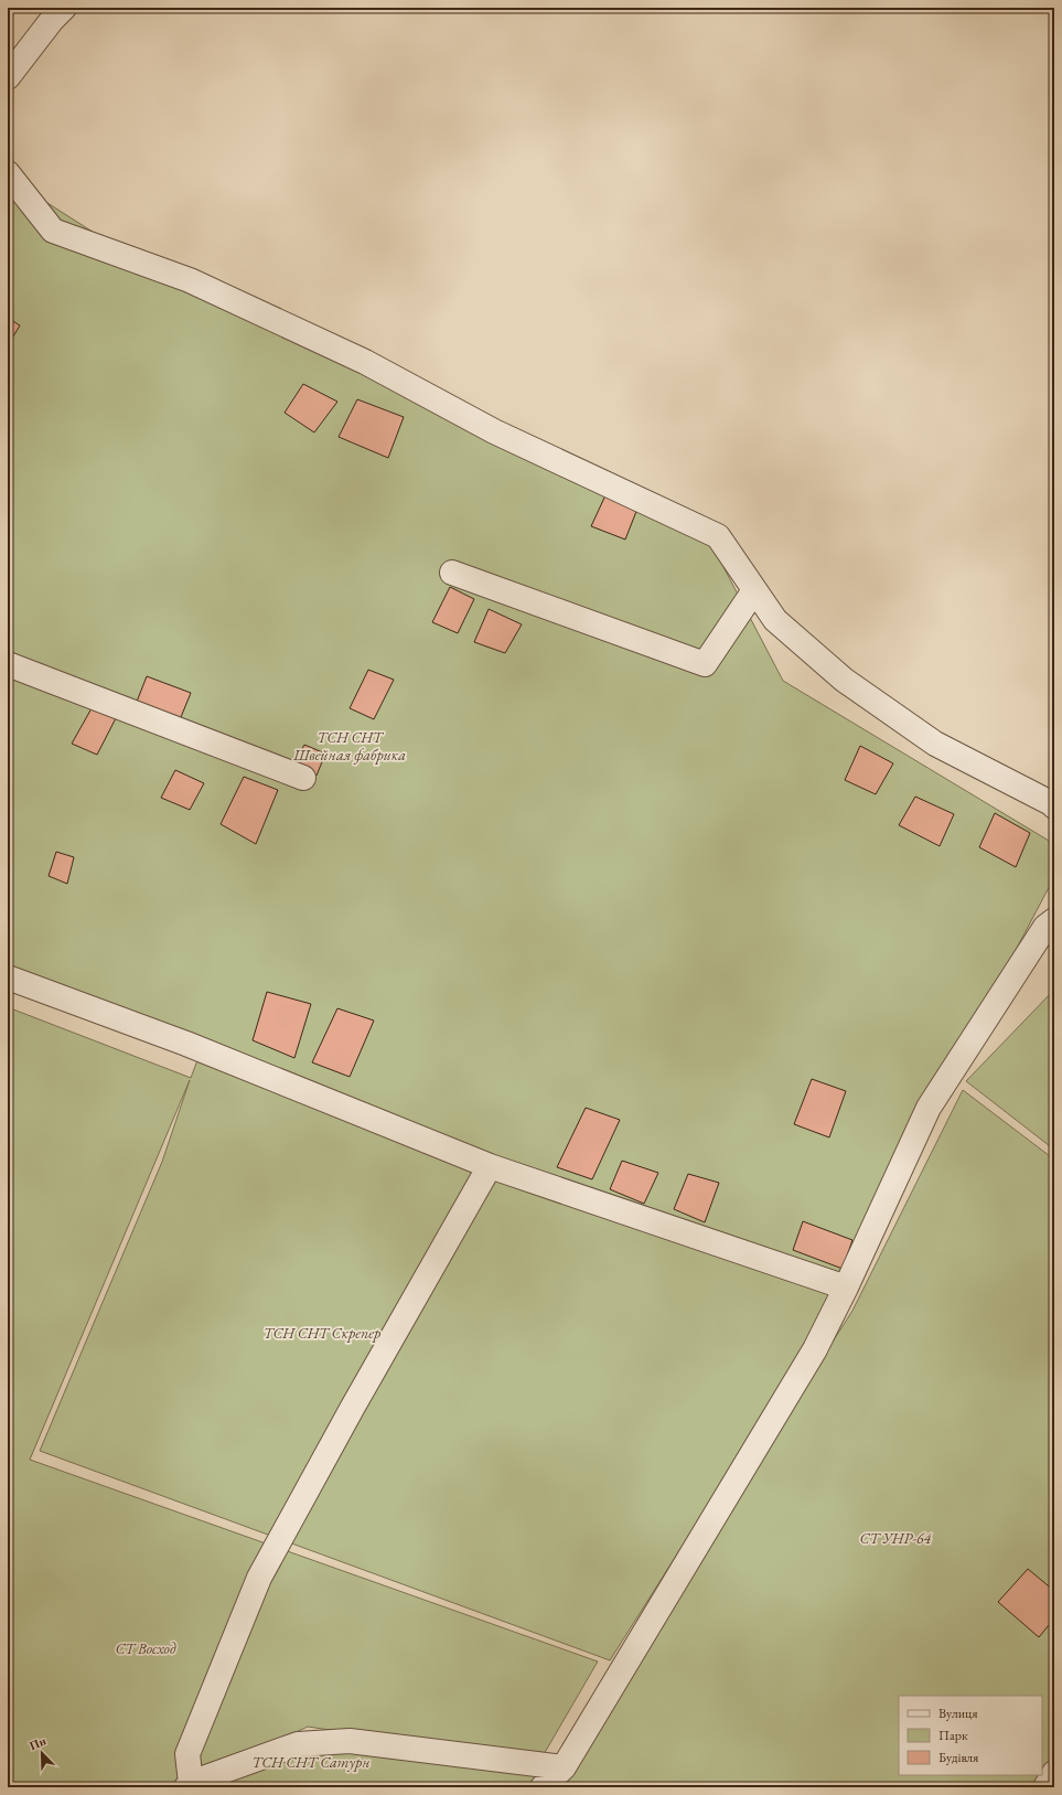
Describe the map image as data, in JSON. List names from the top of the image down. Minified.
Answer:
{"parks":["ТСН СНТ Швейная фабрика","ТСН СНТ Скрепер","СТ УНР-64","СТ Восход","ТСН СНТ Сатурн"],"legend":["Вулиця","Парк","Будівля"],"north":"top left"}
